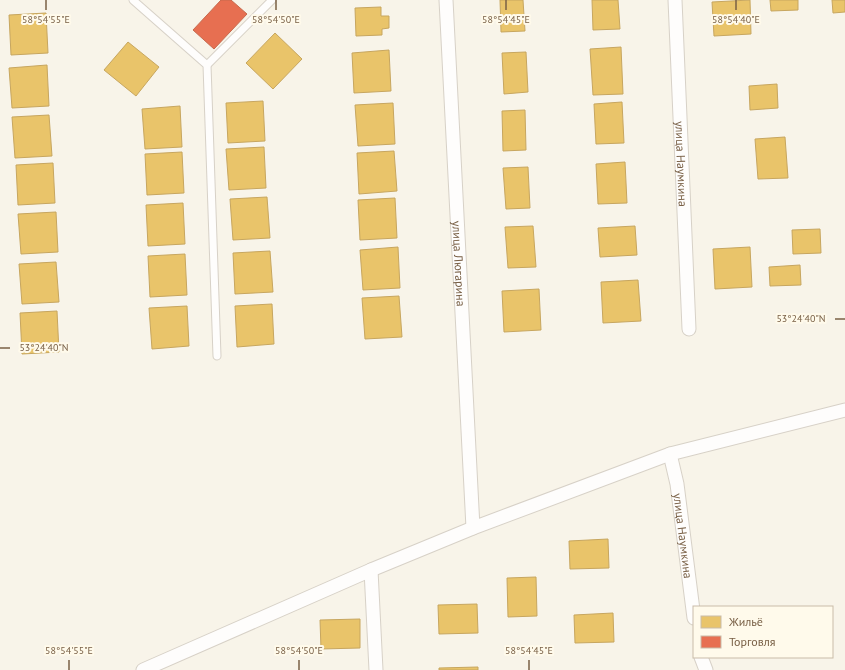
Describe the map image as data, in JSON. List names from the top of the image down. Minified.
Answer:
{"streets":{"street":["улица Наумкина","улица Люгарина"]},"legend":["Жильё","Торговля"],"coordinates":["58°54'55\"E","58°54'50\"E","58°54'45\"E","58°54'40\"E","53°24'40\"N"]}
